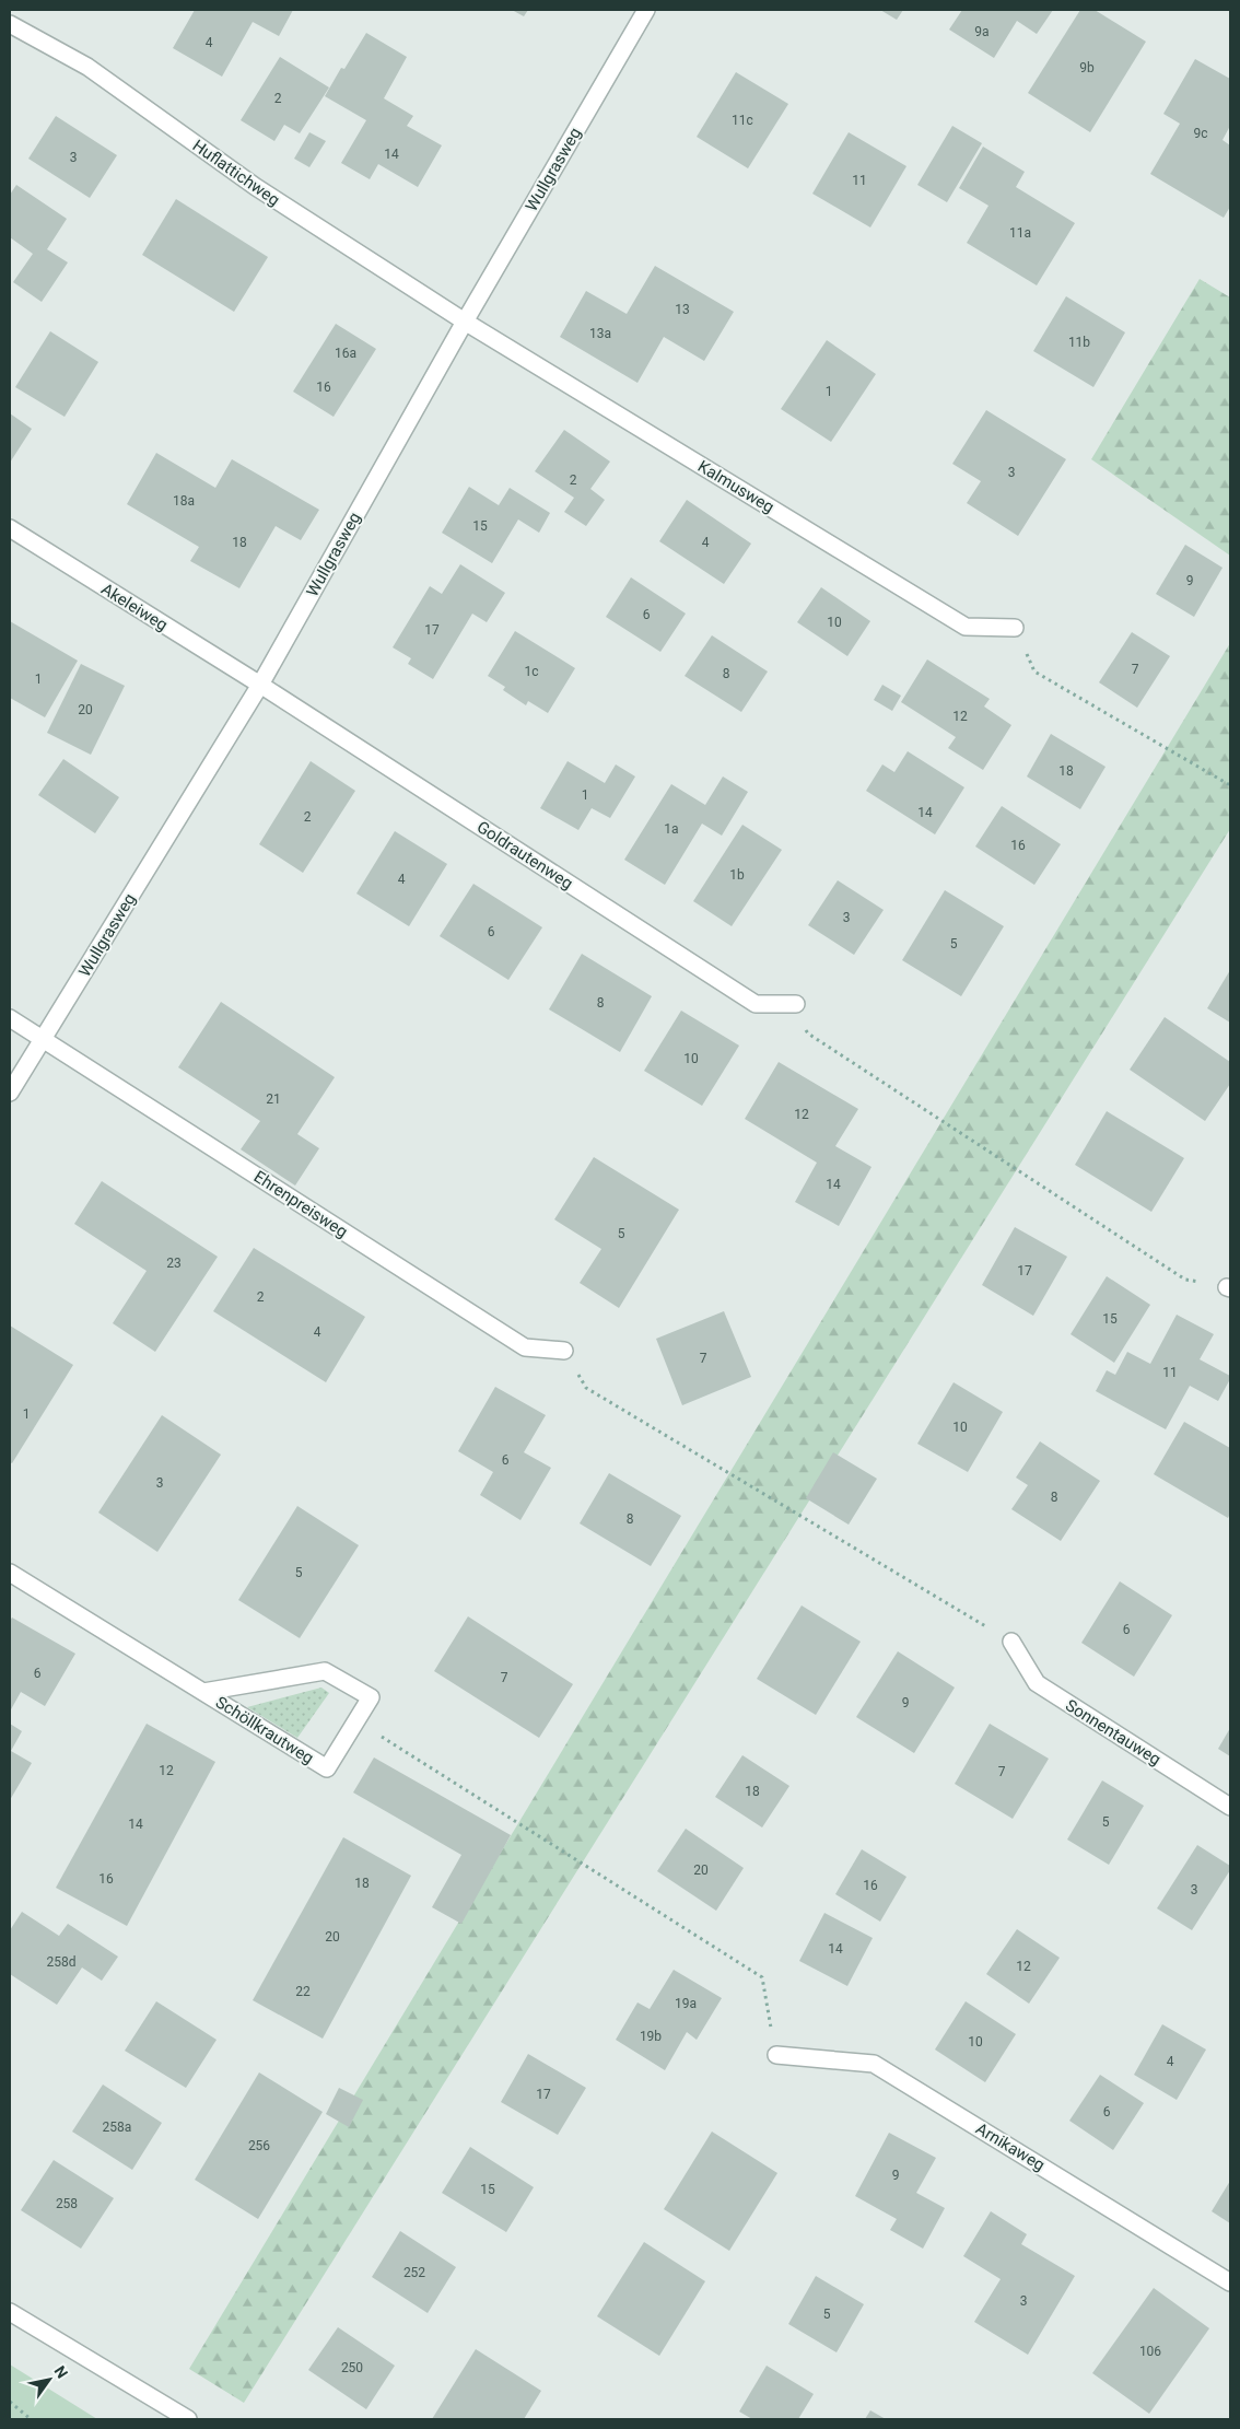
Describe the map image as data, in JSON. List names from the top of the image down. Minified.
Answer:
{"streets":{"street":["Wullgrasweg","Huflattichweg","Kalmusweg","Akeleiweg","Goldrautenweg","Ehrenpreisweg","Schöllkrautweg","Sonnentauweg","Arnikaweg"]},"crossings":[["Wullgrasweg","Huflattichweg"],["Wullgrasweg","Kalmusweg"],["Wullgrasweg","Akeleiweg"],["Wullgrasweg","Goldrautenweg"],["Wullgrasweg","Ehrenpreisweg"],["Huflattichweg","Kalmusweg"],["Akeleiweg","Goldrautenweg"]],"house_numbers":["9a","4","9b","2","11c","9c","14","3","11","11a","13","13a","11b","16a","16","1","3","2","18a","15","18","4","9","6","10","17","7","1c","8","1","20","12","18","1","14","2","1a","16","1b","4","3","6","5","8","10","21","12","14","5","23","17","2","15","4","7","11","1","10","6","3","8","8","5","6","6","7","9","12","7","18","5","14","20","16","18","16","3","20","14","258d","12","22","19a","19b","10","4","17","6","258a","256","9","15","258","252","3","5","106","250"],"north":"top right"}
